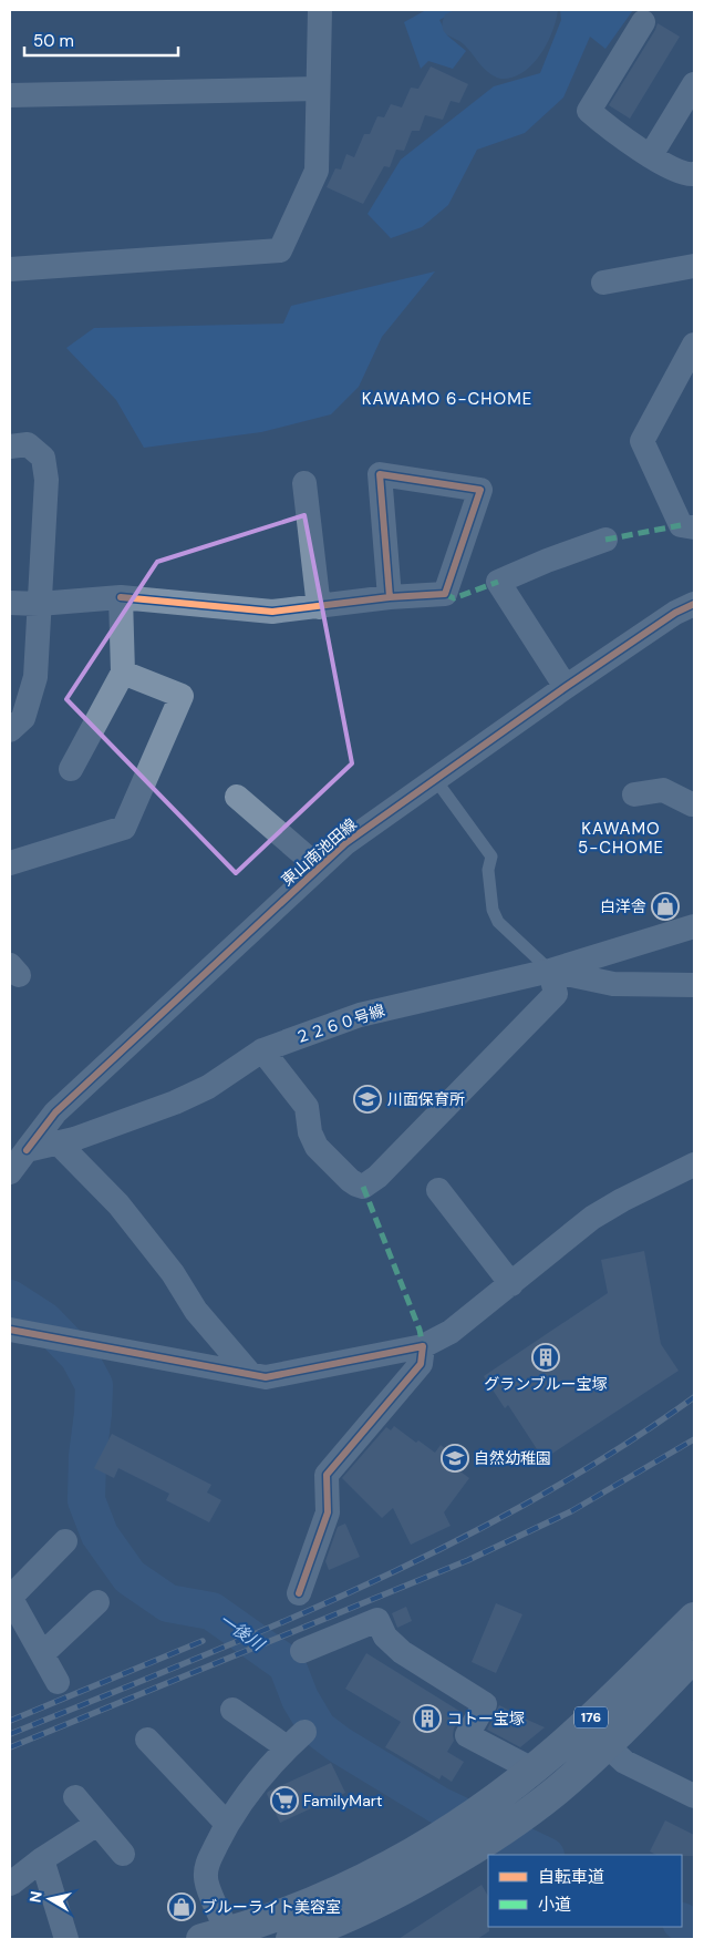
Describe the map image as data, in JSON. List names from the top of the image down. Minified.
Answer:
{"streets":{"highway":["176"],"street":["東山南池田線","２２６０号線"]},"crossings":[["東山南池田線","２２６０号線"]],"districts":["KAWAMO 6-CHOME","KAWAMO 5-CHOME"],"water":["一後川"],"places":{"shop":["白洋舎","ブルーライト美容室"],"school or university":["川面保育所","自然幼稚園"],"building":["グランブルー宝塚","コトー宝塚"],"supermarket":["FamilyMart"]},"legend":["自転車道","小道"],"scale_bar":"50 m","north":"left"}
